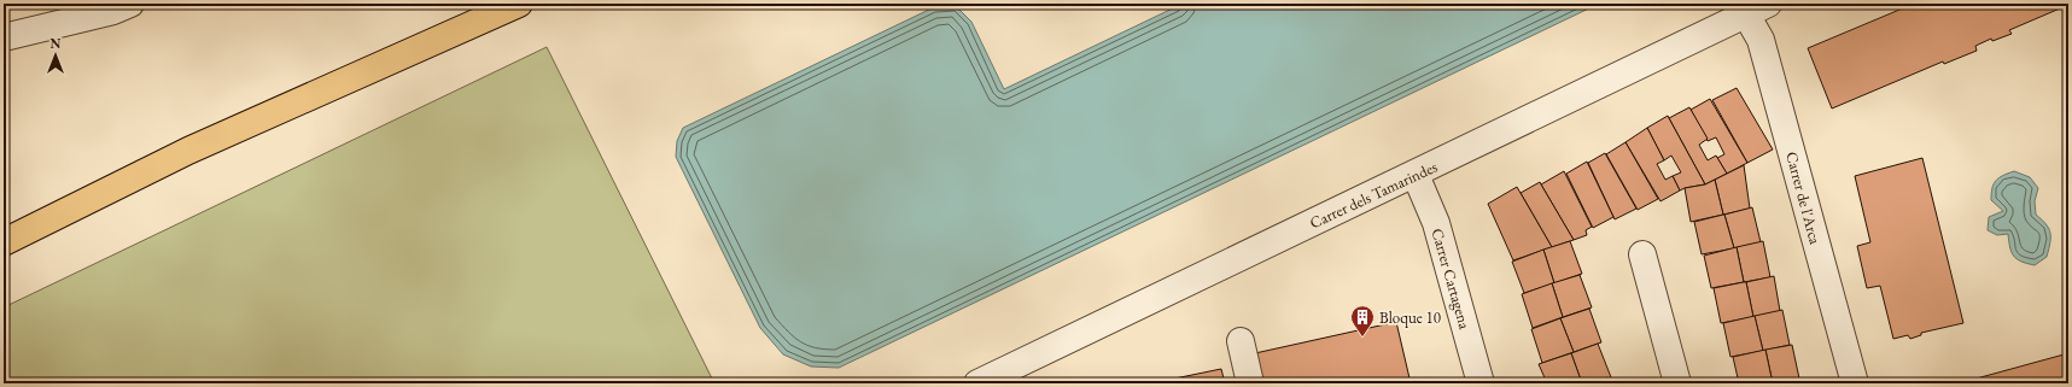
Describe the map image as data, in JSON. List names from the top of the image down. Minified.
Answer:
{"streets":{"street":["Carrer dels Tamarindes","Carrer de l'Arca","Carrer Cartagena"]},"crossings":[["Carrer dels Tamarindes","Carrer de l'Arca"],["Carrer dels Tamarindes","Carrer Cartagena"]],"places":{"building":["Bloque 10"]},"north":"top"}
